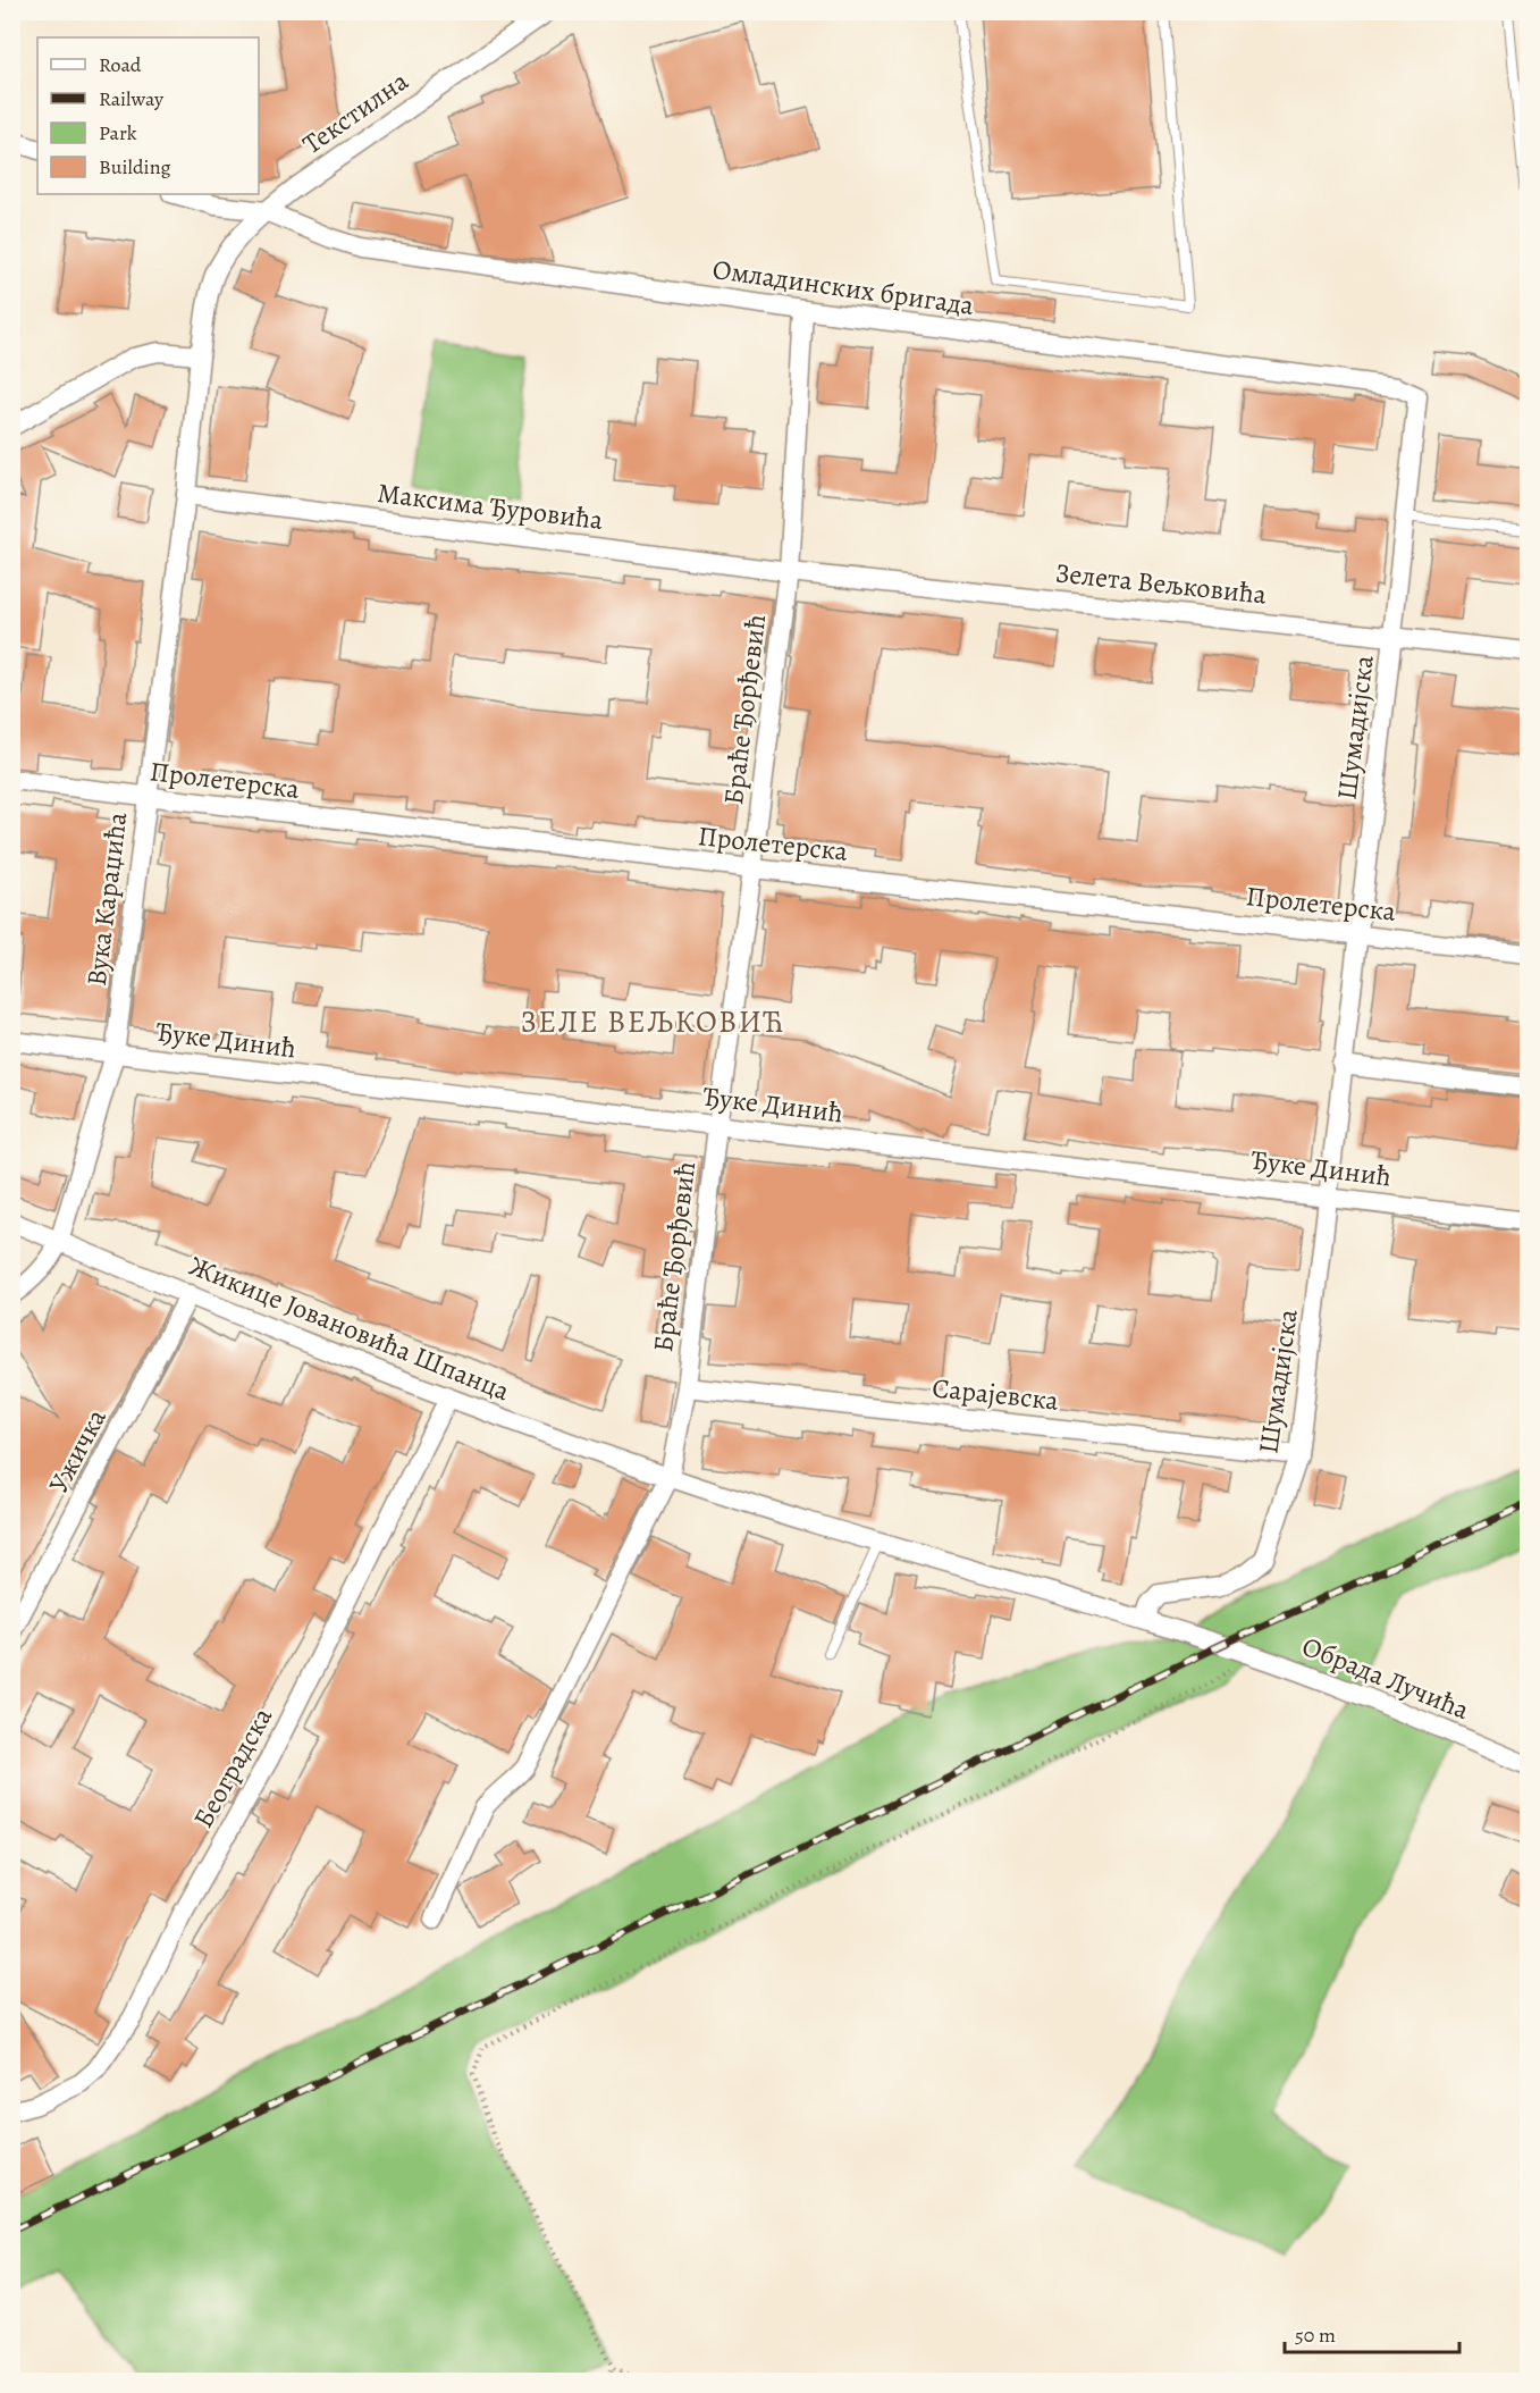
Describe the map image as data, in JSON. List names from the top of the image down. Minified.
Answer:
{"streets":{"street":["Текстилна","Омладинских бригада","Максима Ђуровића","Зелета Вељковића","Браће Ђорђевић","Шумадијска","Пролетерска","Вука Караџића","Ђуке Динић","Жикице Јовановића Шпанца","Сарајевска","Ужичка","Обрада Лучића","Београдска"]},"crossings":[["Текстилна","Омладинских бригада"],["Текстилна","Вука Караџића"],["Омладинских бригада","Браће Ђорђевић"],["Омладинских бригада","Шумадијска"],["Максима Ђуровића","Зелета Вељковића"],["Максима Ђуровића","Браће Ђорђевић"],["Максима Ђуровића","Вука Караџића"],["Зелета Вељковића","Браће Ђорђевић"],["Зелета Вељковића","Шумадијска"],["Браће Ђорђевић","Пролетерска"],["Браће Ђорђевић","Ђуке Динић"],["Браће Ђорђевић","Жикице Јовановића Шпанца"],["Браће Ђорђевић","Сарајевска"],["Шумадијска","Пролетерска"],["Шумадијска","Ђуке Динић"],["Шумадијска","Жикице Јовановића Шпанца"],["Шумадијска","Сарајевска"],["Пролетерска","Вука Караџића"],["Вука Караџића","Ђуке Динић"],["Вука Караџића","Жикице Јовановића Шпанца"],["Жикице Јовановића Шпанца","Ужичка"],["Жикице Јовановића Шпанца","Обрада Лучића"],["Жикице Јовановића Шпанца","Београдска"]],"districts":["ЗЕЛЕ ВЕЉКОВИЋ"],"legend":["Road","Railway","Park","Building"],"scale_bar":"50 m"}
